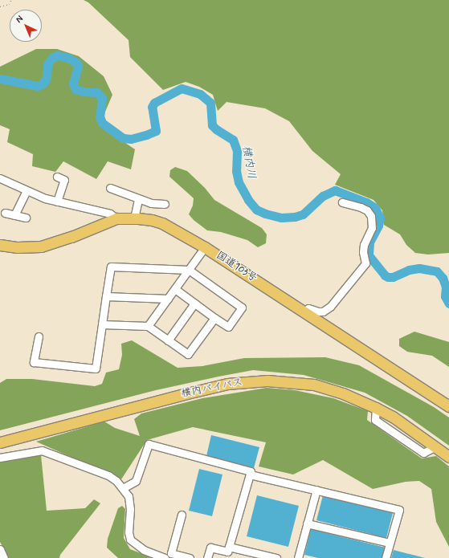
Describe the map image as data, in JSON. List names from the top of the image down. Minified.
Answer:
{"streets":{"highway":["国道103号","横内バイパス"]},"water":["横内川"],"north":"top left"}
